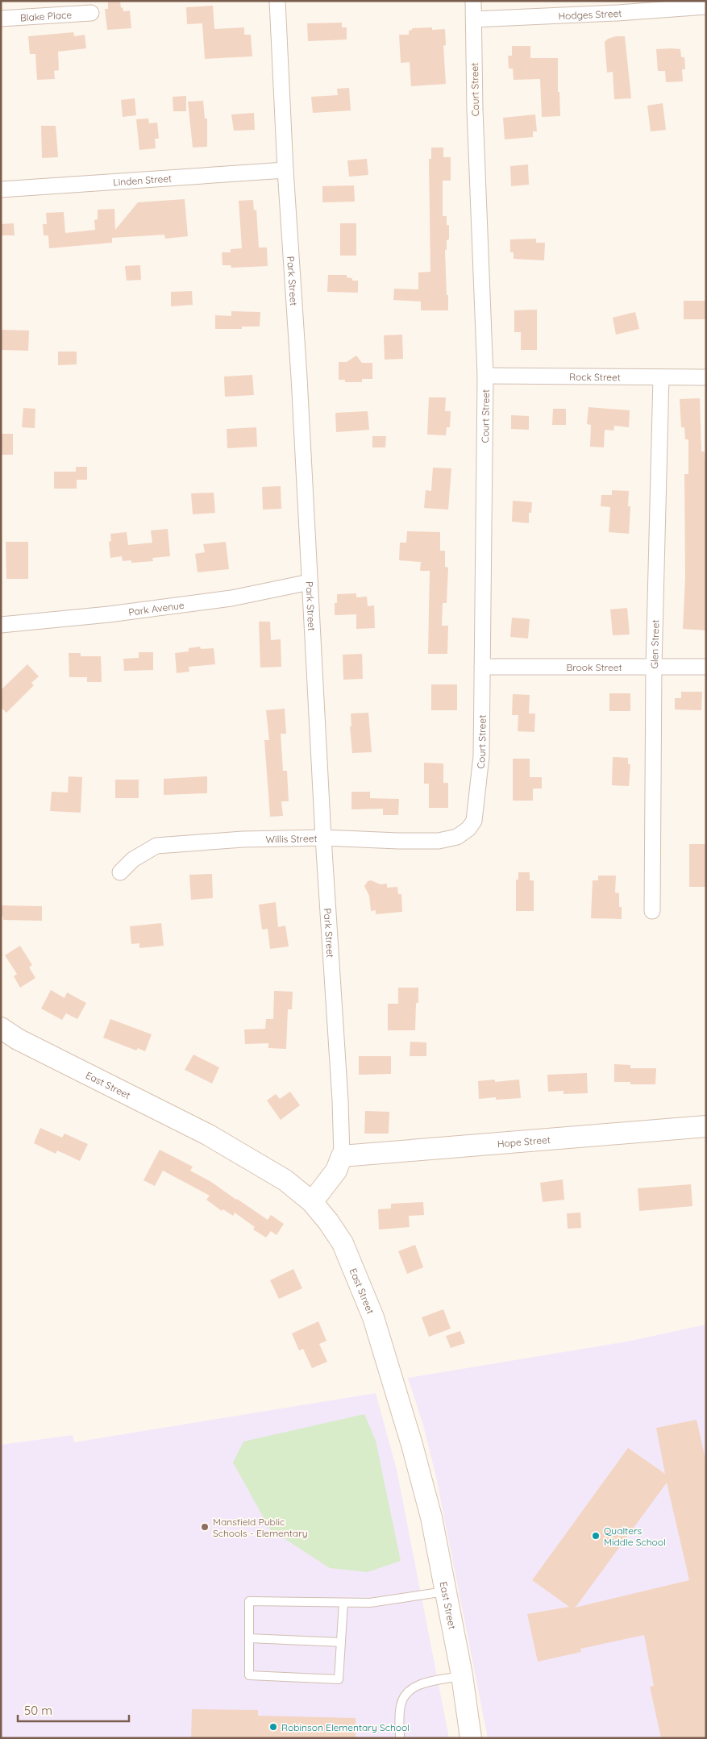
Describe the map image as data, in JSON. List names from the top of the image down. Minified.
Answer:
{"streets":{"main road":["Park Street","East Street","Hope Street"],"street":["Hodges Street","Blake Place","Court Street","Linden Street","Rock Street","Park Avenue","Glen Street","Brook Street","Willis Street"]},"crossings":[["Hodges Street","Court Street"],["Court Street","Rock Street"],["Court Street","Brook Street"],["Court Street","Willis Street"],["Linden Street","Park Street"],["Park Street","Park Avenue"],["Park Street","Willis Street"],["Park Street","East Street"],["Park Street","Hope Street"],["Rock Street","Glen Street"],["Glen Street","Brook Street"]],"places":["Mansfield Public Schools - Elementary","Qualters Middle School","Robinson Elementary School"],"scale_bar":"50 m"}
